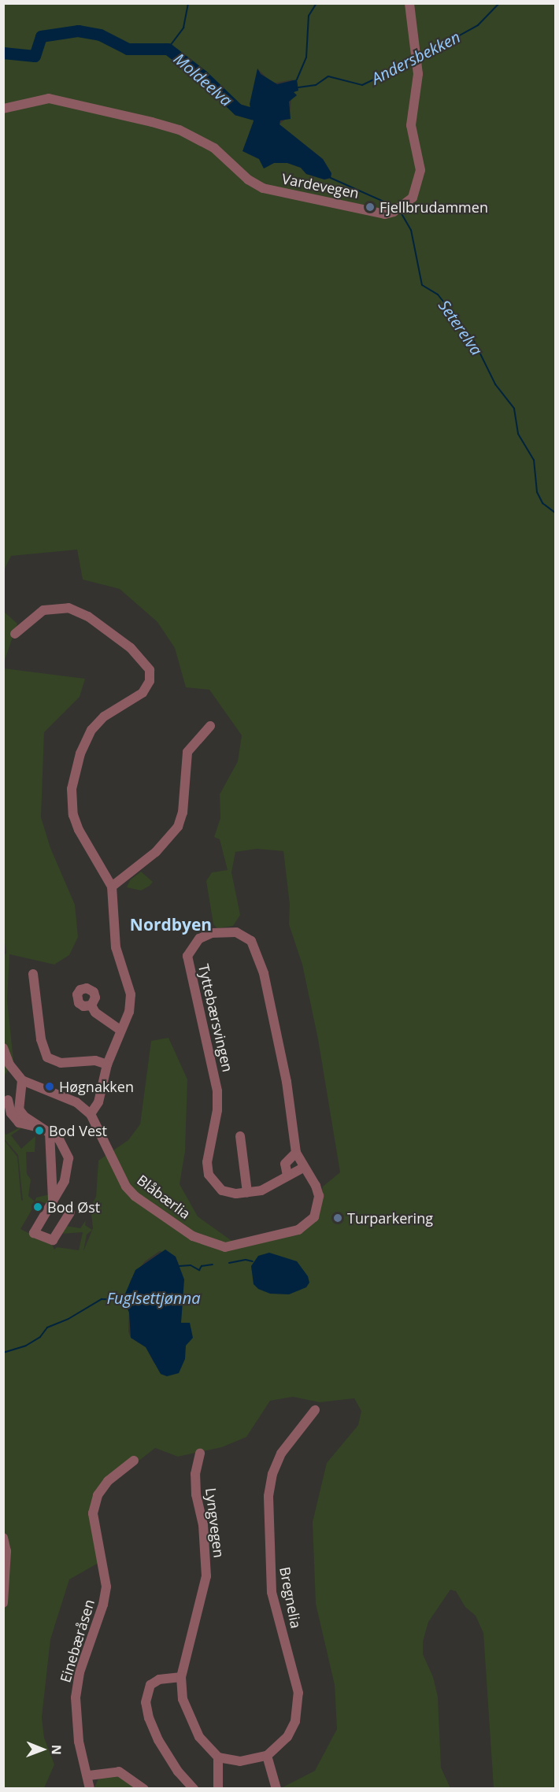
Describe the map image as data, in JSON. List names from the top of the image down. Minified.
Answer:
{"streets":{"street":["Vardevegen","Tyttebærsvingen","Blåbærlia","Lyngvegen","Bregnelia","Einebæråsen"]},"crossings":[["Tyttebærsvingen","Blåbærlia"]],"districts":["Nordbyen"],"water":["Andersbekken","Moldeelva","Seterelva","Fuglsettjønna"],"places":["Fjellbrudammen","Høgnakken","Bod Vest","Bod Øst","Turparkering"],"north":"right"}
